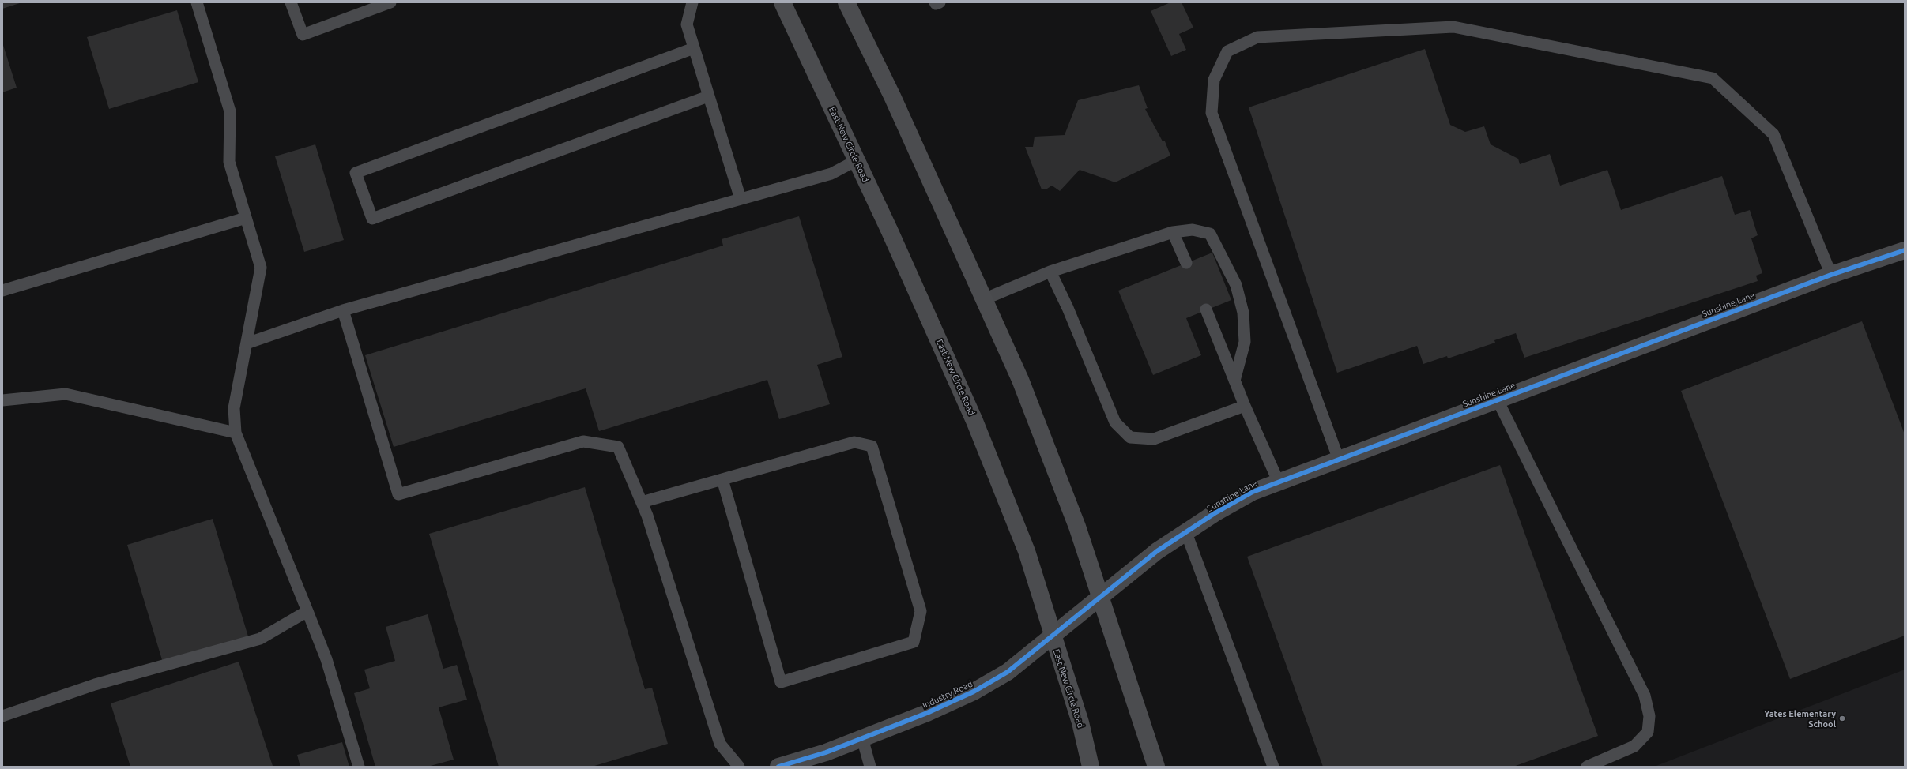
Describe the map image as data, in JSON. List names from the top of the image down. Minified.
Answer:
{"streets":{"highway":["East New Circle Road"],"street":["Sunshine Lane","Industry Road"]},"crossings":[["East New Circle Road","Industry Road"],["Sunshine Lane","Industry Road"]],"places":["Yates Elementary School"]}
